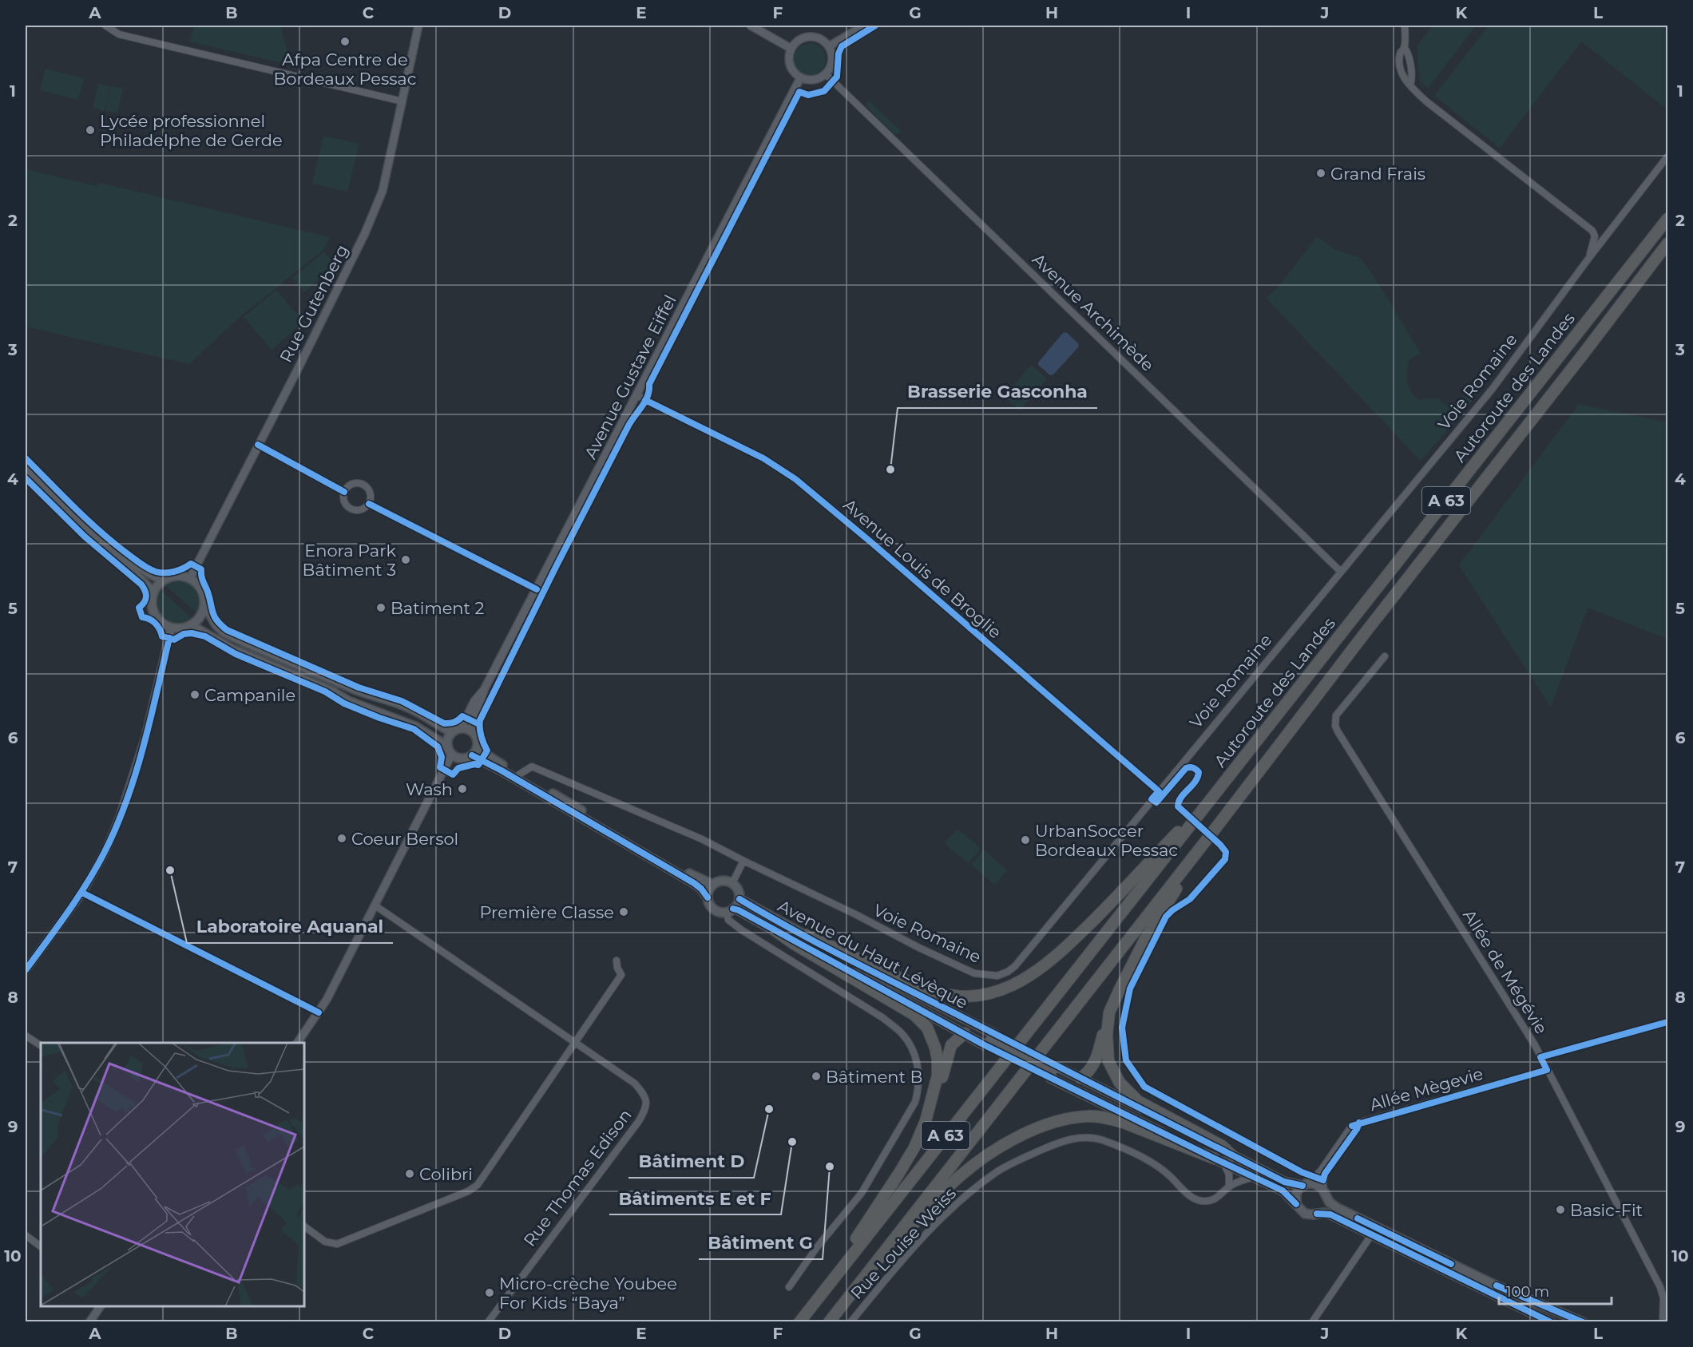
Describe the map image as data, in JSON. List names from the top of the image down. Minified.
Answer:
{"streets":{"highway":["Autoroute des Landes","A 63"],"main road":["Avenue du Haut Lévèque"],"street":["Rue Gutenberg","Avenue Archimède","Avenue Gustave Eiffel","Voie Romaine","Avenue Louis de Broglie","Allée de Mégévie","Allée Mègevie","Rue Thomas Edison","Rue Louise Weiss"]},"crossings":[["Avenue Archimède","Avenue Gustave Eiffel"],["Avenue Archimède","Voie Romaine"],["Avenue Gustave Eiffel","Avenue Louis de Broglie"],["Voie Romaine","Avenue Louis de Broglie"],["Allée de Mégévie","Allée Mègevie"]],"places":["Afpa Centre de Bordeaux Pessac","Lycée professionnel Philadelphe de Gerde","Grand Frais","Brasserie Gasconha","Enora Park Bâtiment 3","Batiment 2","Campanile","Wash","Coeur Bersol","UrbanSoccer Bordeaux Pessac","Laboratoire Aquanal","Première Classe","Bâtiment B","Bâtiment D","Bâtiments E et F","Bâtiment G","Colibri","Basic-Fit","Micro-crèche Youbee For Kids “Baya”"],"scale_bar":"100 m","grid":{"columns":["A","B","C","D","E","F","G","H","I","J","K","L"],"rows":["1","2","3","4","5","6","7","8","9","10"]}}
